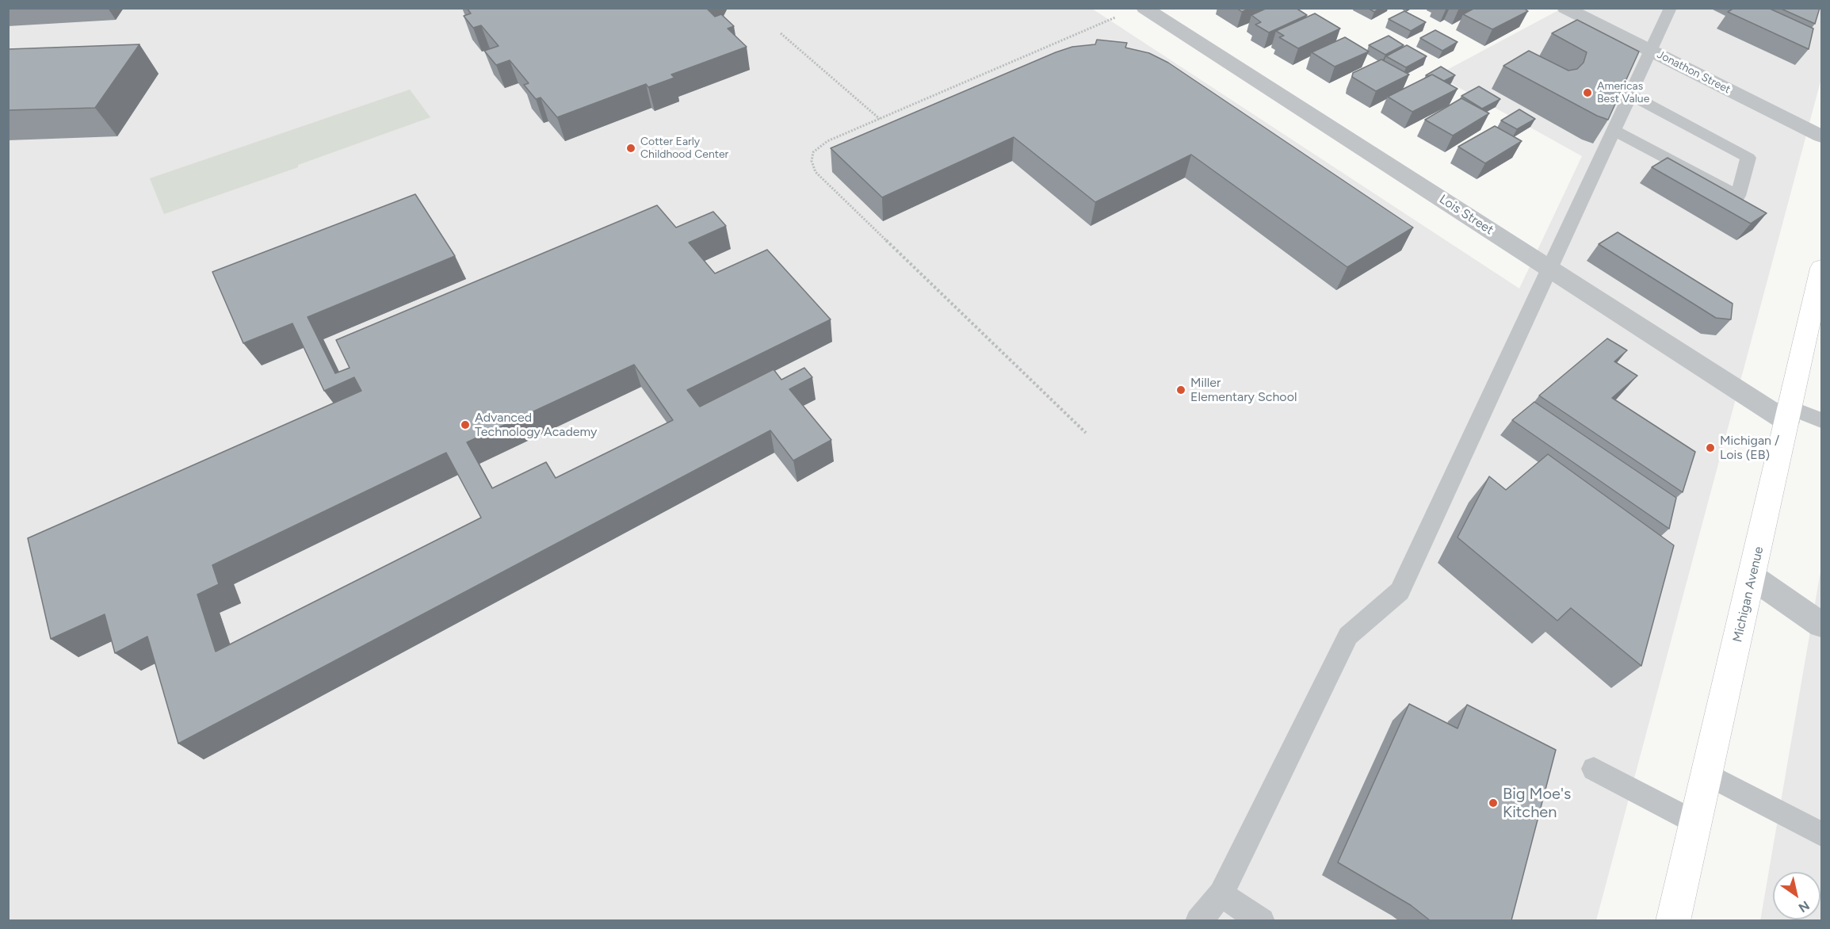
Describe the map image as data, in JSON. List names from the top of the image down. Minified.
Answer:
{"streets":{"main road":["Michigan Avenue"],"street":["Jonathon Street","Lois Street"]},"crossings":[["Lois Street","Michigan Avenue"]],"places":["Americas Best Value","Cotter Early Childhood Center","Miller Elementary School","Advanced Technology Academy","Michigan / Lois (EB)","Big Moe's Kitchen"],"north":"bottom right"}
